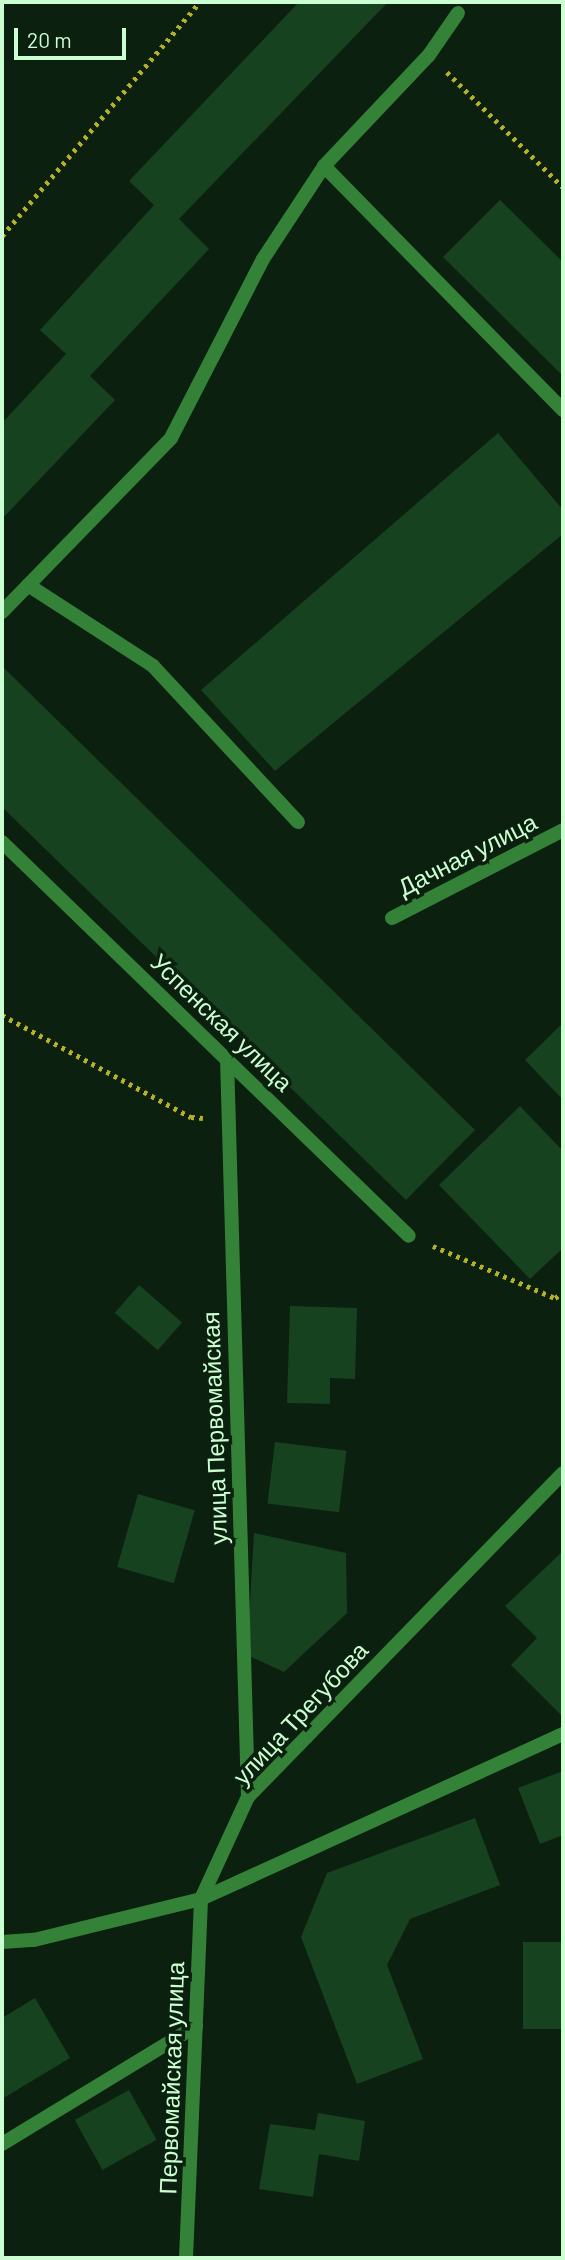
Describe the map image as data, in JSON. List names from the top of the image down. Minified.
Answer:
{"streets":{"street":["Дачная улица","Успенская улица","улица Первомайская","улица Трегубова","Первомайская улица"]},"crossings":[["Успенская улица","улица Первомайская"],["улица Первомайская","улица Трегубова"],["улица Трегубова","Первомайская улица"]],"scale_bar":"20 m"}
